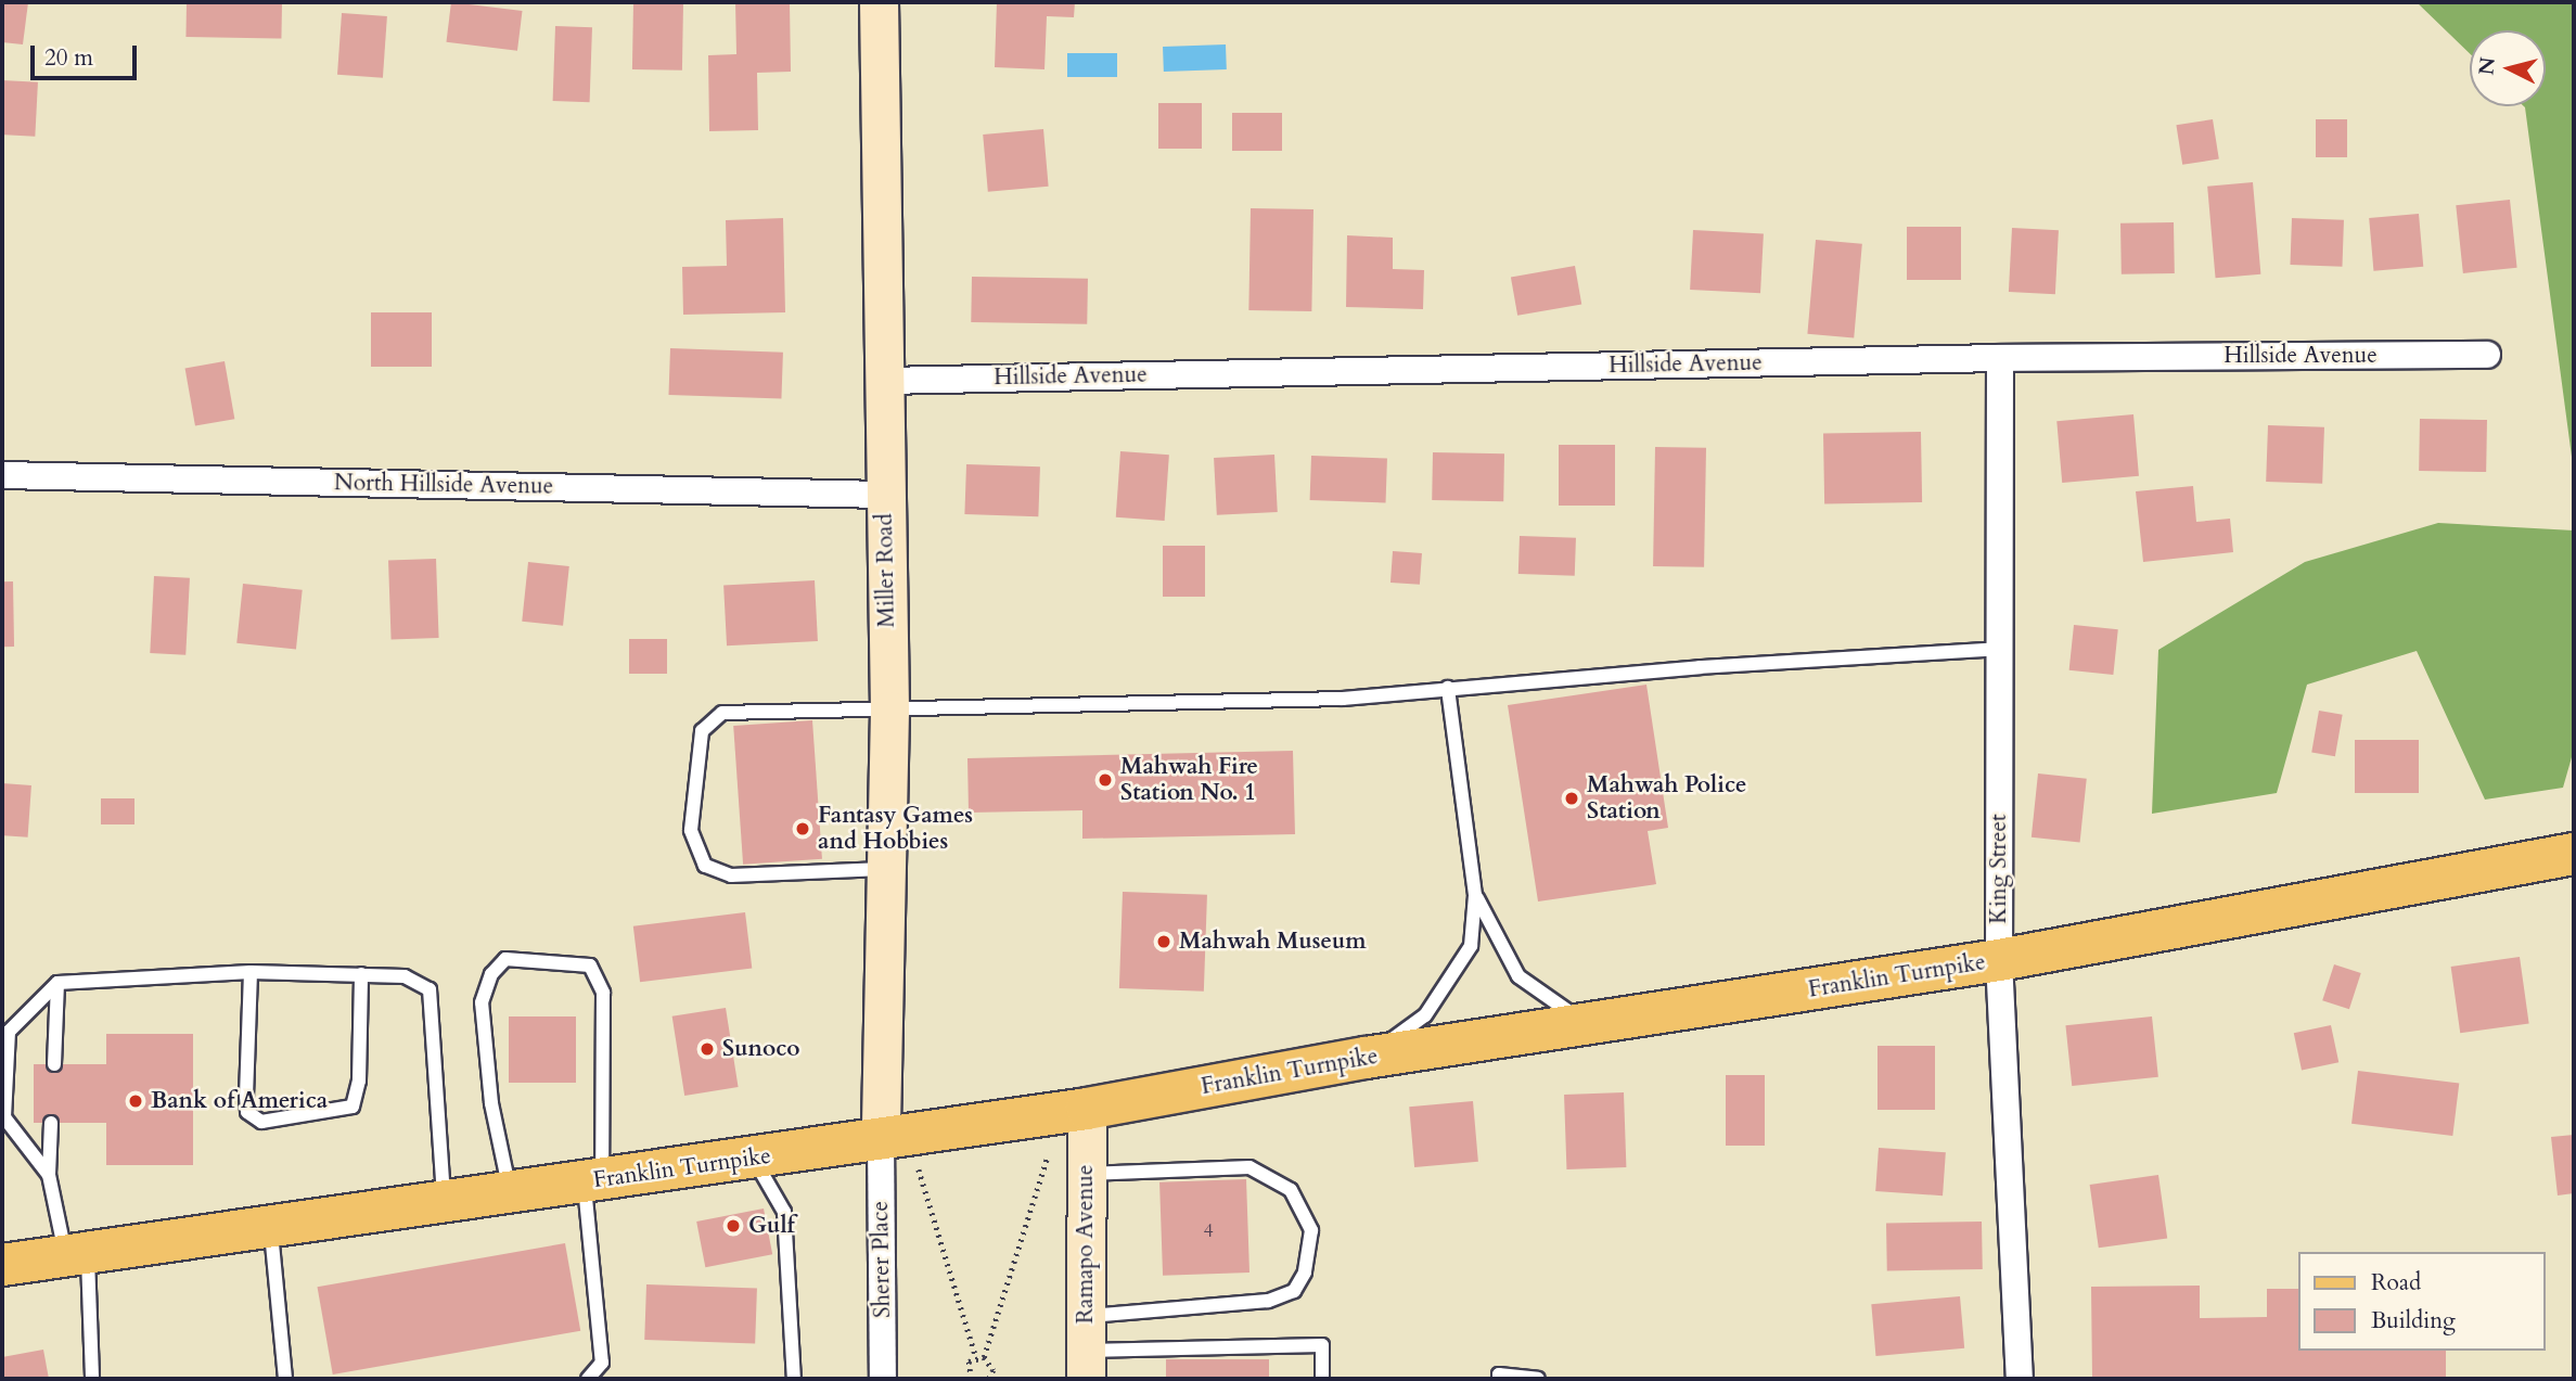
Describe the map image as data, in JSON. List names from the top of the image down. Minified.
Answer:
{"streets":{"main road":["Franklin Turnpike"],"street":["Hillside Avenue","North Hillside Avenue","Miller Road","King Street","Ramapo Avenue","Sherer Place"]},"crossings":[["Hillside Avenue","Miller Road"],["Hillside Avenue","King Street"],["North Hillside Avenue","Miller Road"],["Miller Road","Franklin Turnpike"],["Miller Road","Sherer Place"],["King Street","Franklin Turnpike"],["Franklin Turnpike","Ramapo Avenue"],["Franklin Turnpike","Sherer Place"]],"places":["Mahwah Fire Station No. 1","Mahwah Police Station","Fantasy Games and Hobbies","Mahwah Museum","Sunoco","Bank of America","Gulf"],"house_numbers":["4"],"legend":["Road","Building"],"scale_bar":"20 m","north":"left"}
